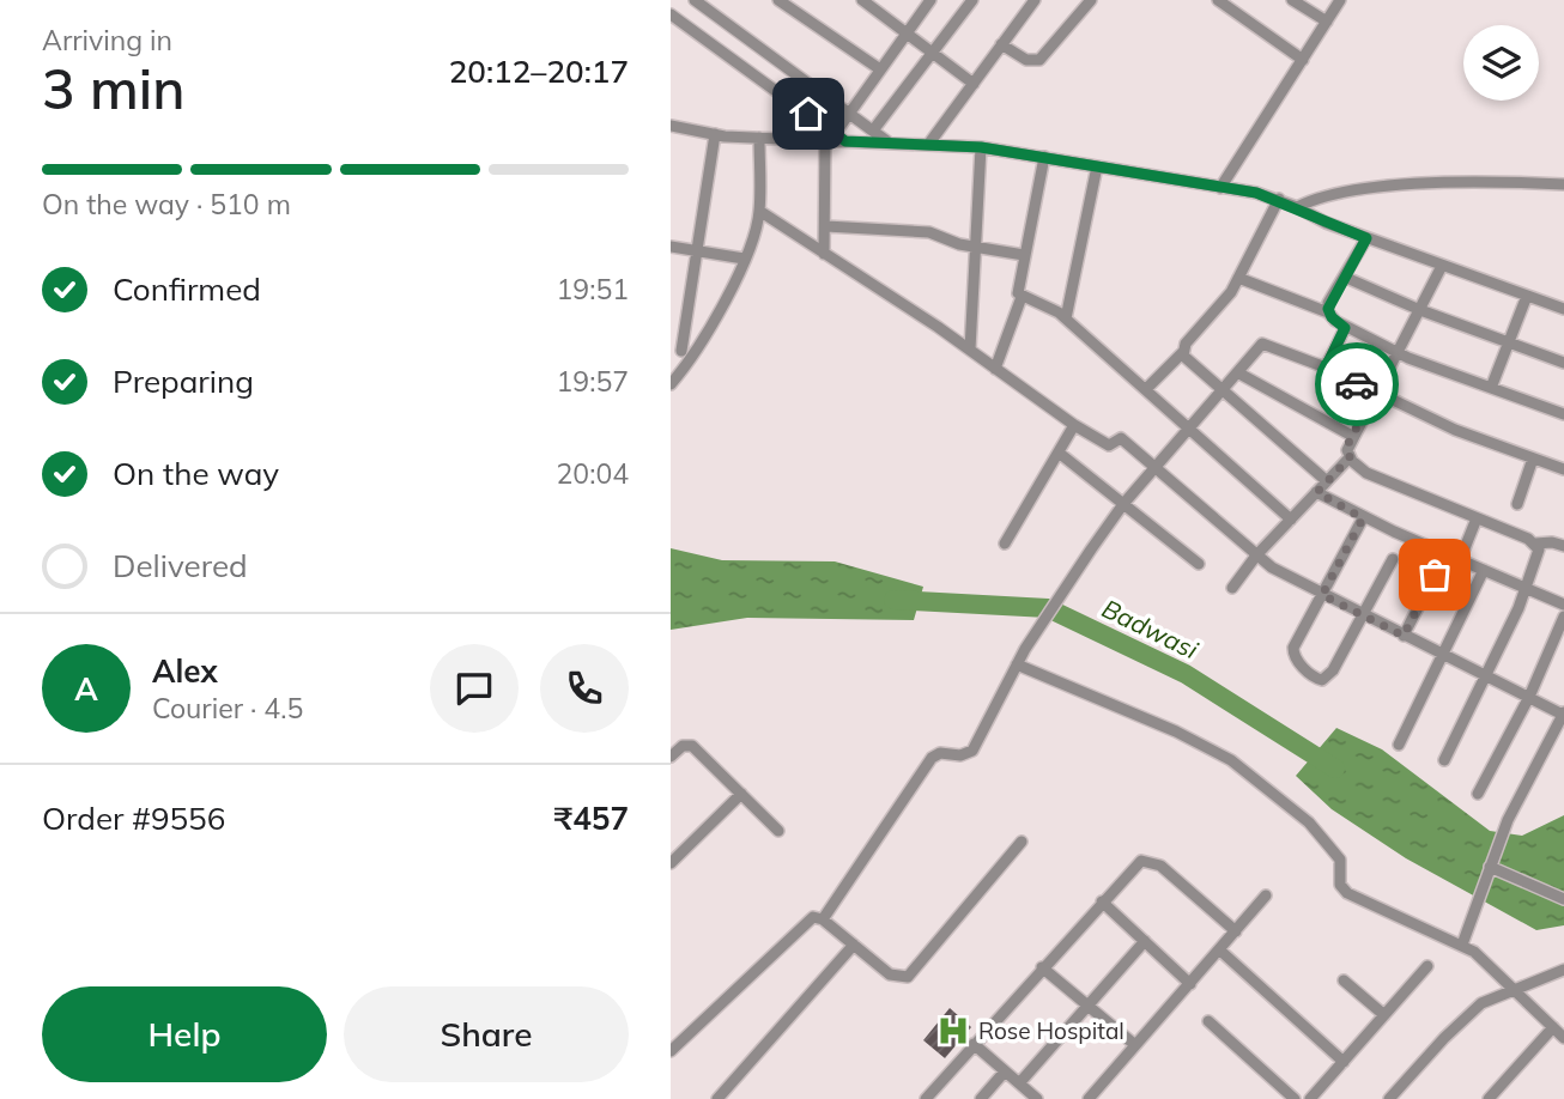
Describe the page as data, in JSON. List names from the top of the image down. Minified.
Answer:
{"water":["Badwasi"],"places":{"hospital":["Rose Hospital"]},"page":{"heading":["3 min","Arriving in","20:12–20:17"],"panel":["Alex","Courier · 4.5","Order #9556","₹457"],"bar":"On the way · 510 m","list":[["Confirmed","19:51"],["Preparing","19:57"],["On the way","20:04"],"Delivered"],"round":"A","buttons":["Help","Share"]}}
